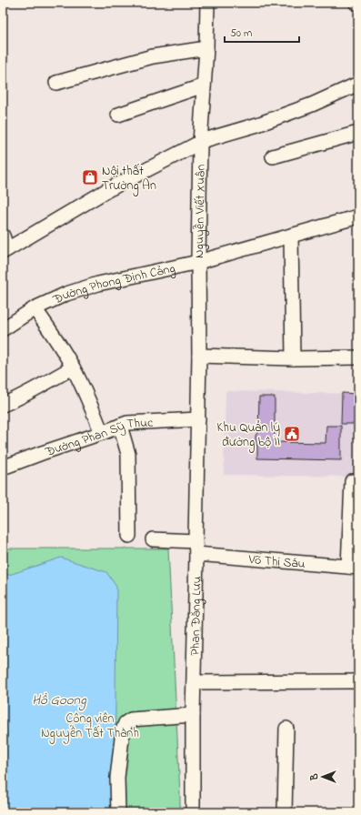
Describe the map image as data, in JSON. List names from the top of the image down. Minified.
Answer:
{"streets":{"street":["Nguyễn Viết Xuân","Đường Phong Định Cảng","Đường Phan Sỹ Thục","Võ Thị Sáu","Phan Đăng Lưu"]},"crossings":[["Nguyễn Viết Xuân","Đường Phong Định Cảng"],["Nguyễn Viết Xuân","Đường Phan Sỹ Thục"],["Nguyễn Viết Xuân","Phan Đăng Lưu"],["Đường Phan Sỹ Thục","Phan Đăng Lưu"],["Võ Thị Sáu","Phan Đăng Lưu"]],"water":["Hồ Goong"],"parks":["Công viên Nguyễn Tất Thành"],"places":{"shop":["Nội thất Trường An"],"public building":["Khu Quản lý đường bộ II"]},"scale_bar":"50 m","north":"left"}
